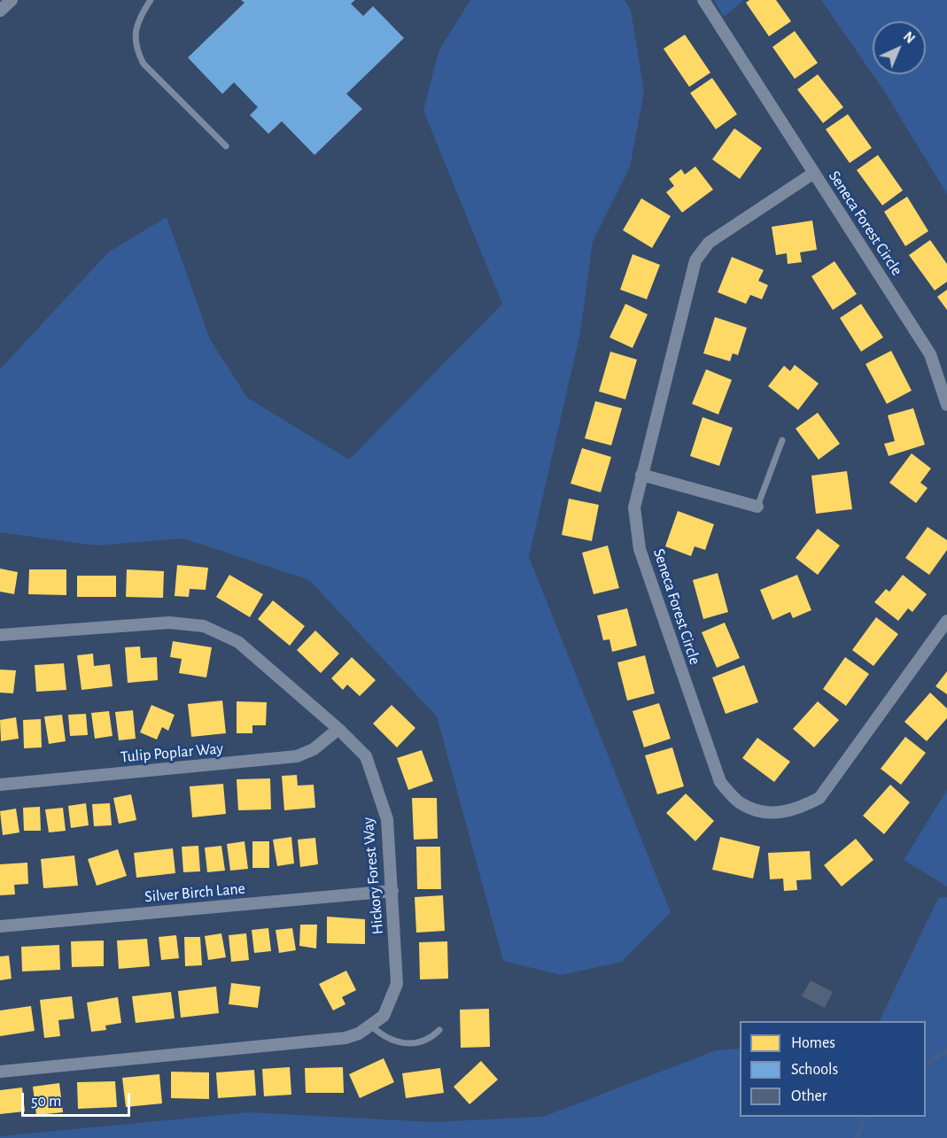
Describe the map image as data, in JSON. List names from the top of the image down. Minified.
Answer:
{"streets":{"street":["Seneca Forest Circle","Tulip Poplar Way","Hickory Forest Way","Silver Birch Lane"]},"crossings":[["Tulip Poplar Way","Hickory Forest Way"],["Hickory Forest Way","Silver Birch Lane"]],"legend":["Homes","Schools","Other"],"scale_bar":"50 m","north":"top right"}
